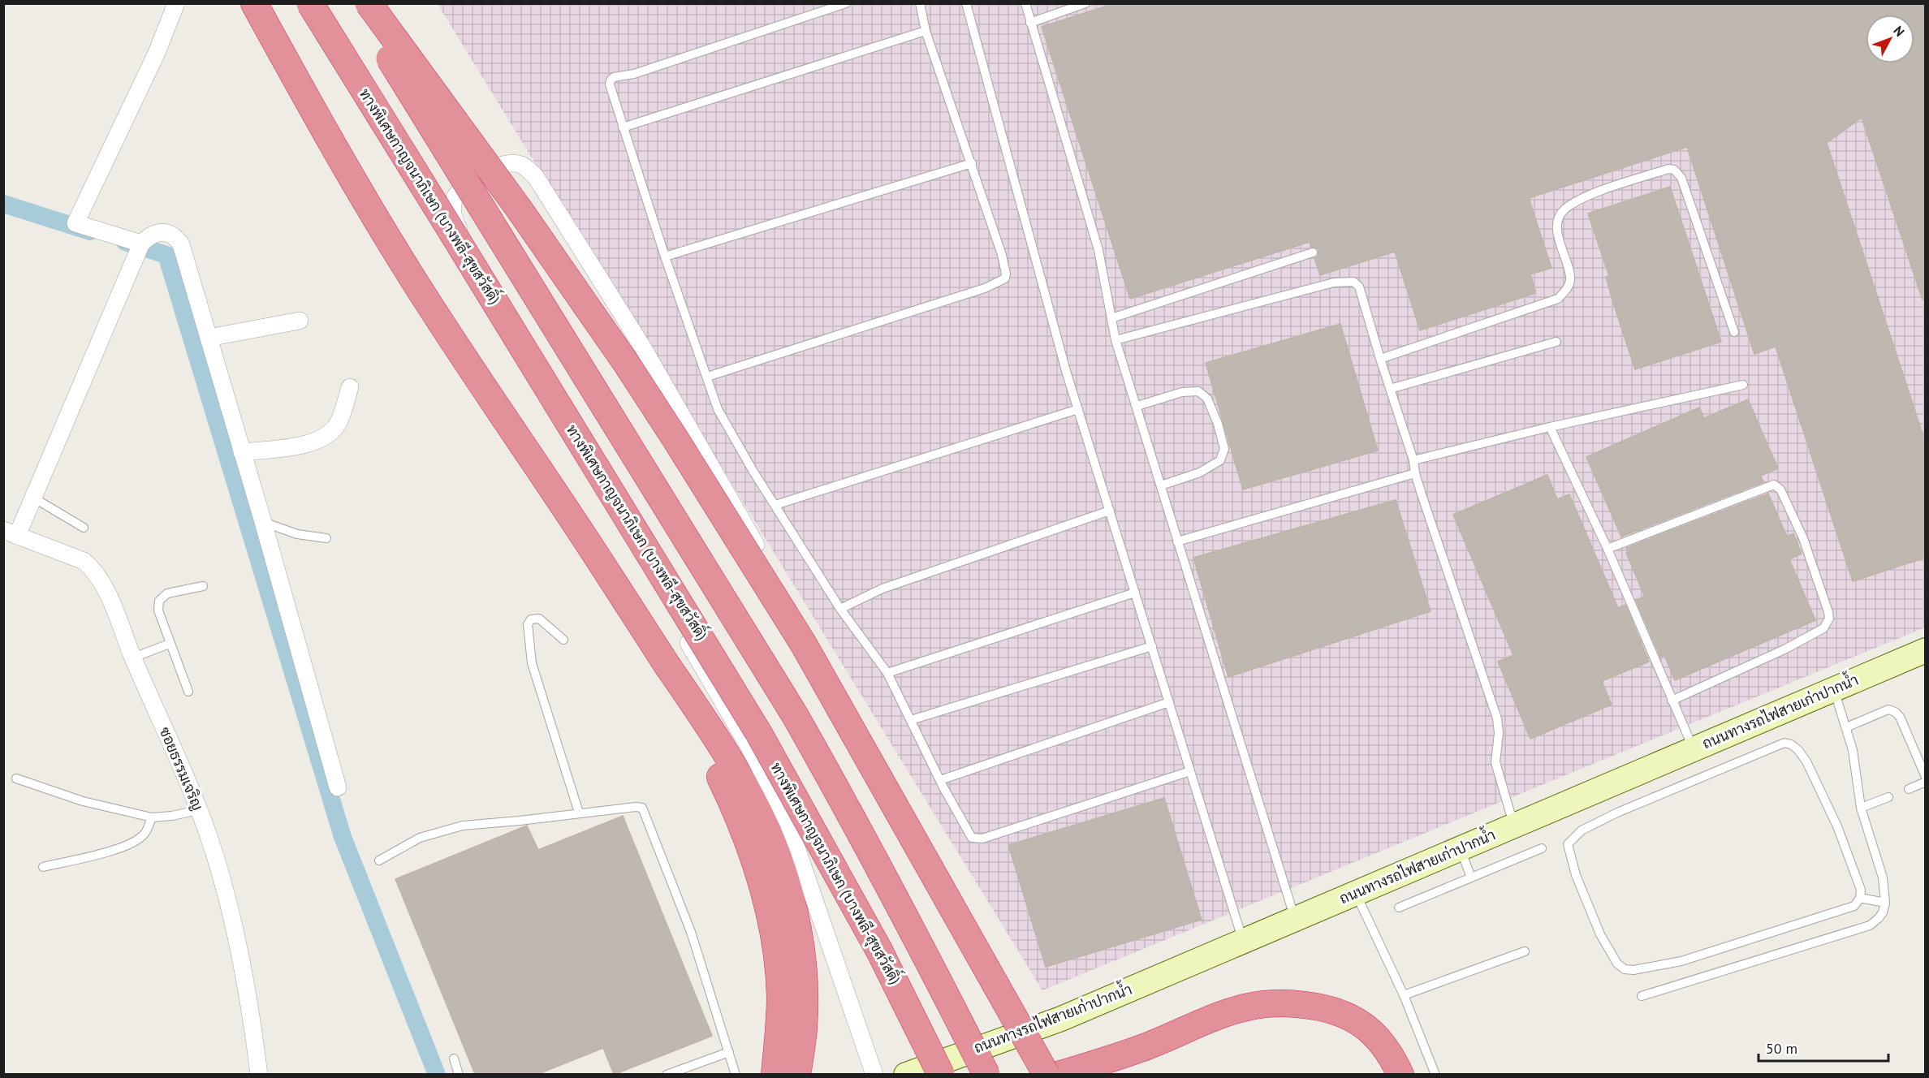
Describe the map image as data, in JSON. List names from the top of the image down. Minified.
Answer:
{"streets":{"highway":["ทางพิเศษกาญจนาภิเษก (บางพลี-สุขสวัสดิ์)"],"main road":["ถนนทางรถไฟสายเก่าปากน้ำ"],"street":["ซอยธรรมเจริญ"]},"scale_bar":"50 m","north":"top right"}
